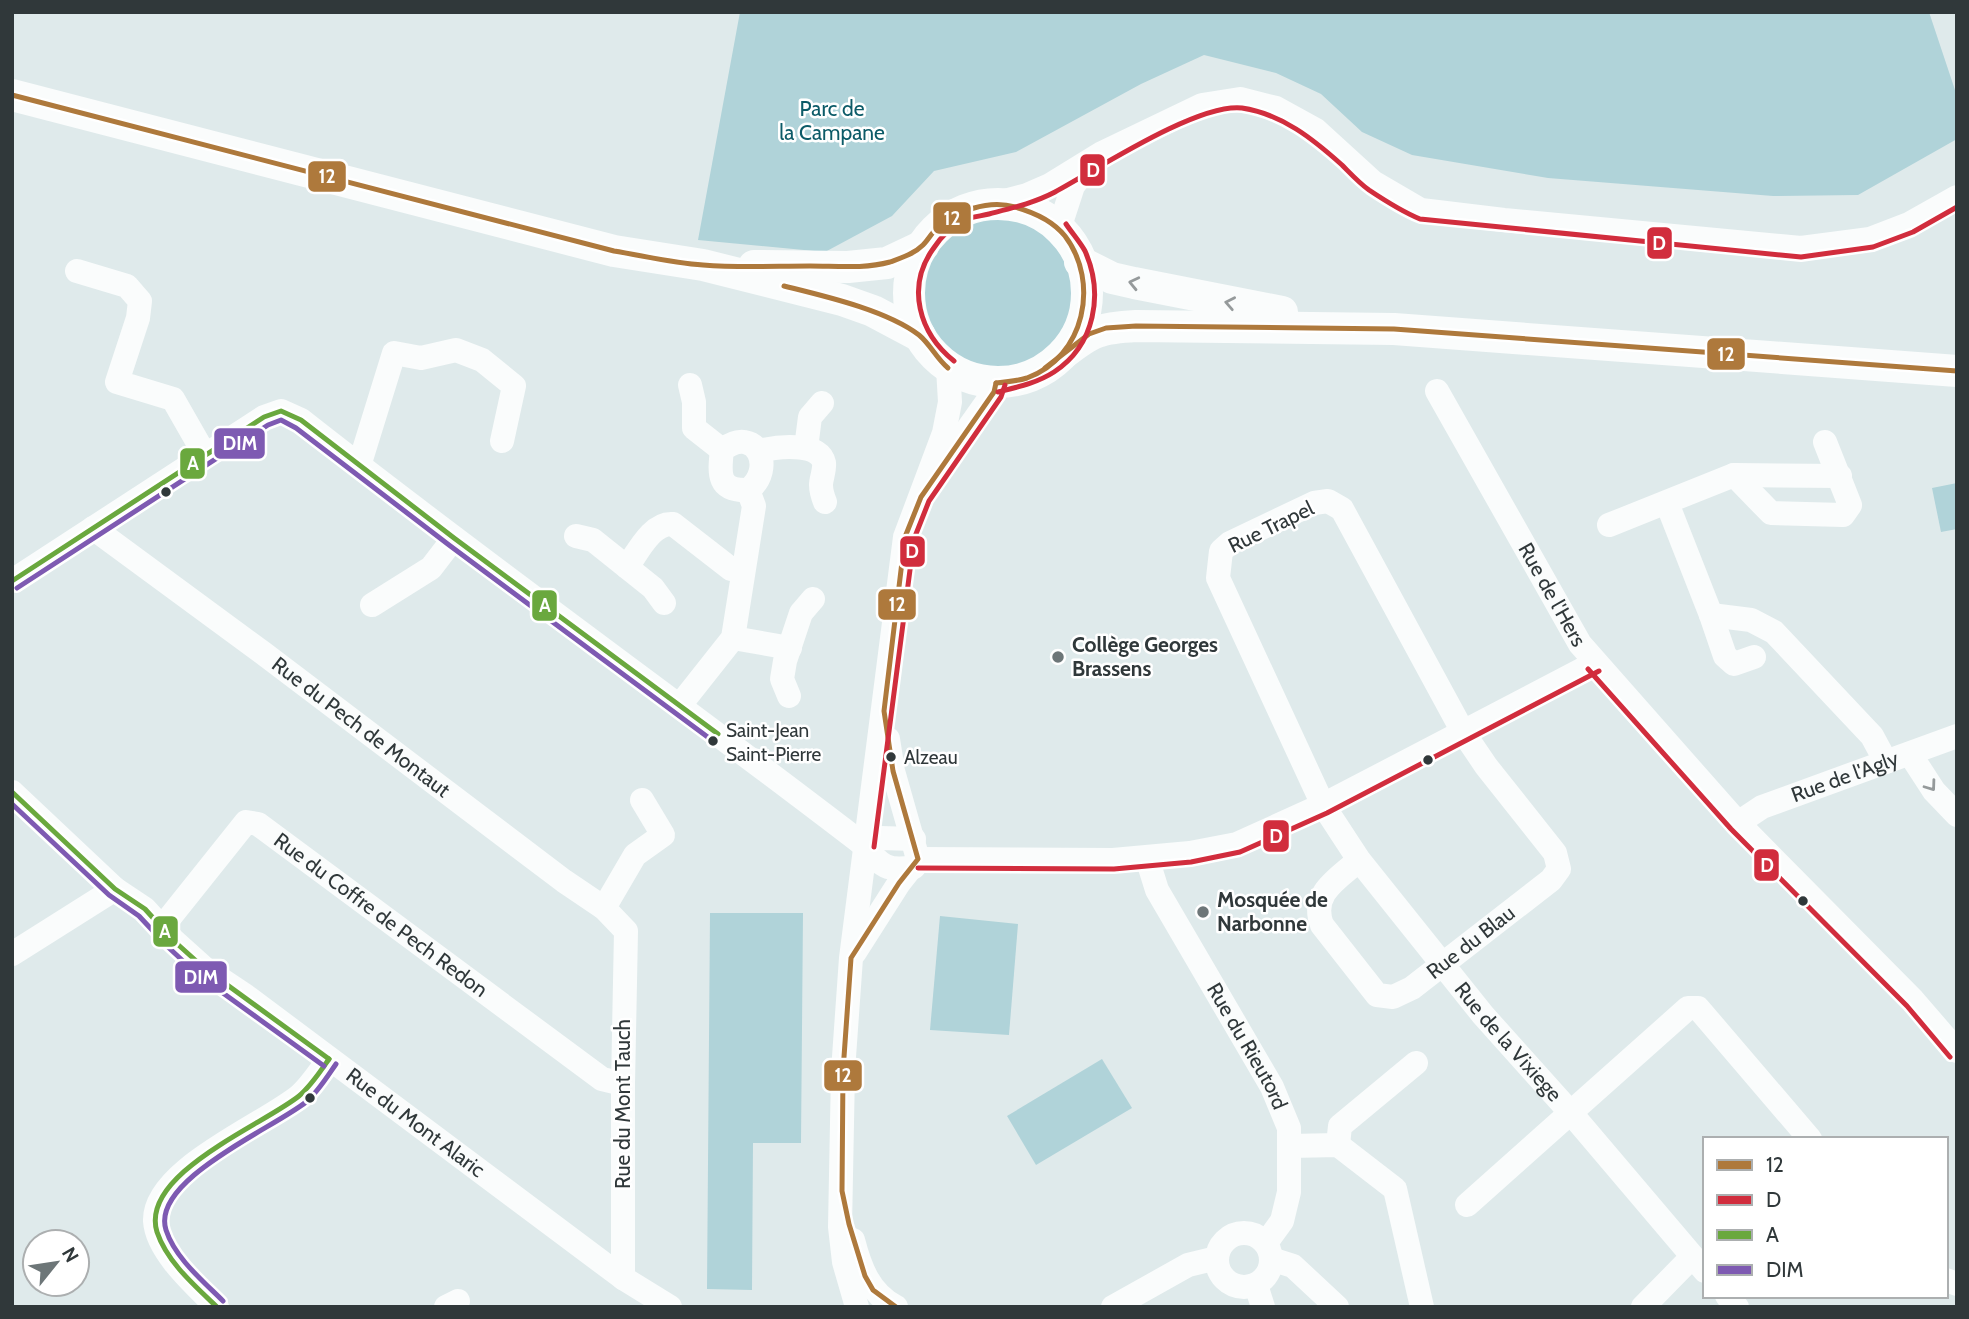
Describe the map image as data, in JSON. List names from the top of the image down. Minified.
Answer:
{"streets":{"street":["Rue Trapel","Rue de l'Hers","Rue du Pech de Montaut","Rue de l'Agly","Rue du Coffre de Pech Redon","Rue du Blau","Rue de la Vixiege","Rue du Rieutord","Rue du Mont Tauch","Rue du Mont Alaric"]},"crossings":[["Rue Trapel","Rue du Blau"],["Rue Trapel","Rue de la Vixiege"],["Rue de l'Hers","Rue de l'Agly"],["Rue du Pech de Montaut","Rue du Mont Tauch"],["Rue du Coffre de Pech Redon","Rue du Mont Tauch"],["Rue du Coffre de Pech Redon","Rue du Mont Alaric"],["Rue du Blau","Rue de la Vixiege"],["Rue du Mont Tauch","Rue du Mont Alaric"]],"parks":["Parc de la Campane"],"places":["Collège Georges Brassens","Saint-Jean Saint-Pierre","Alzeau","Mosquée de Narbonne"],"lines":["transit line 12","transit line D","transit line A","transit line DIM"],"legend":["12","D","A","DIM"],"north":"top right"}
